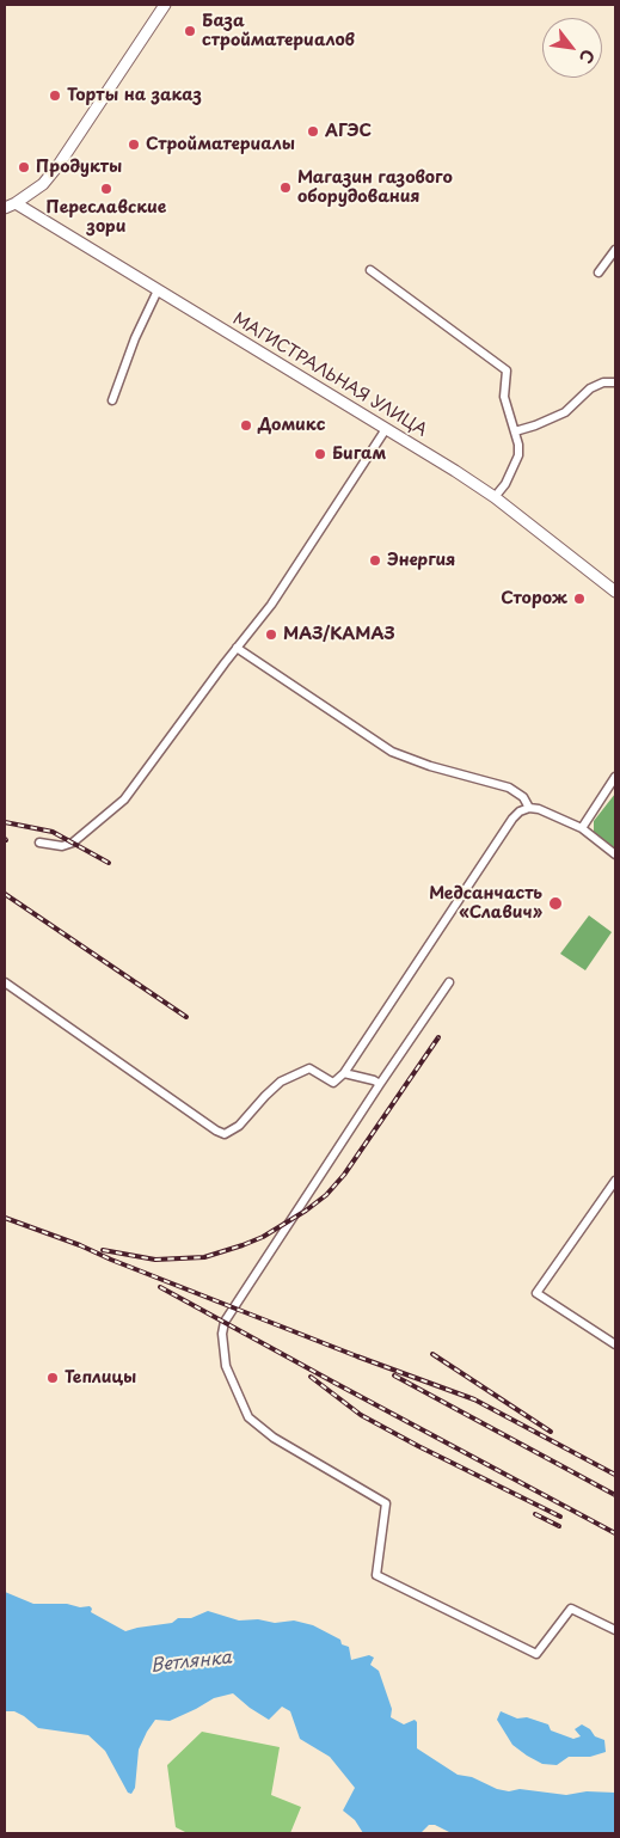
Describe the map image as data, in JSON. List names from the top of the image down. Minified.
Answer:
{"streets":{"main road":["МАГИСТРАЛЬНАЯ УЛИЦА"]},"water":["Ветлянка"],"places":["База стройматериалов","Торты на заказ","АГЭС","Стройматериалы","Продукты","Магазин газового оборудования","Переславские зори","Домикс","Бигам","Энергия","Сторож","МАЗ/КАМАЗ","Медсанчасть «Славич»","Теплицы"],"north":"bottom right"}
